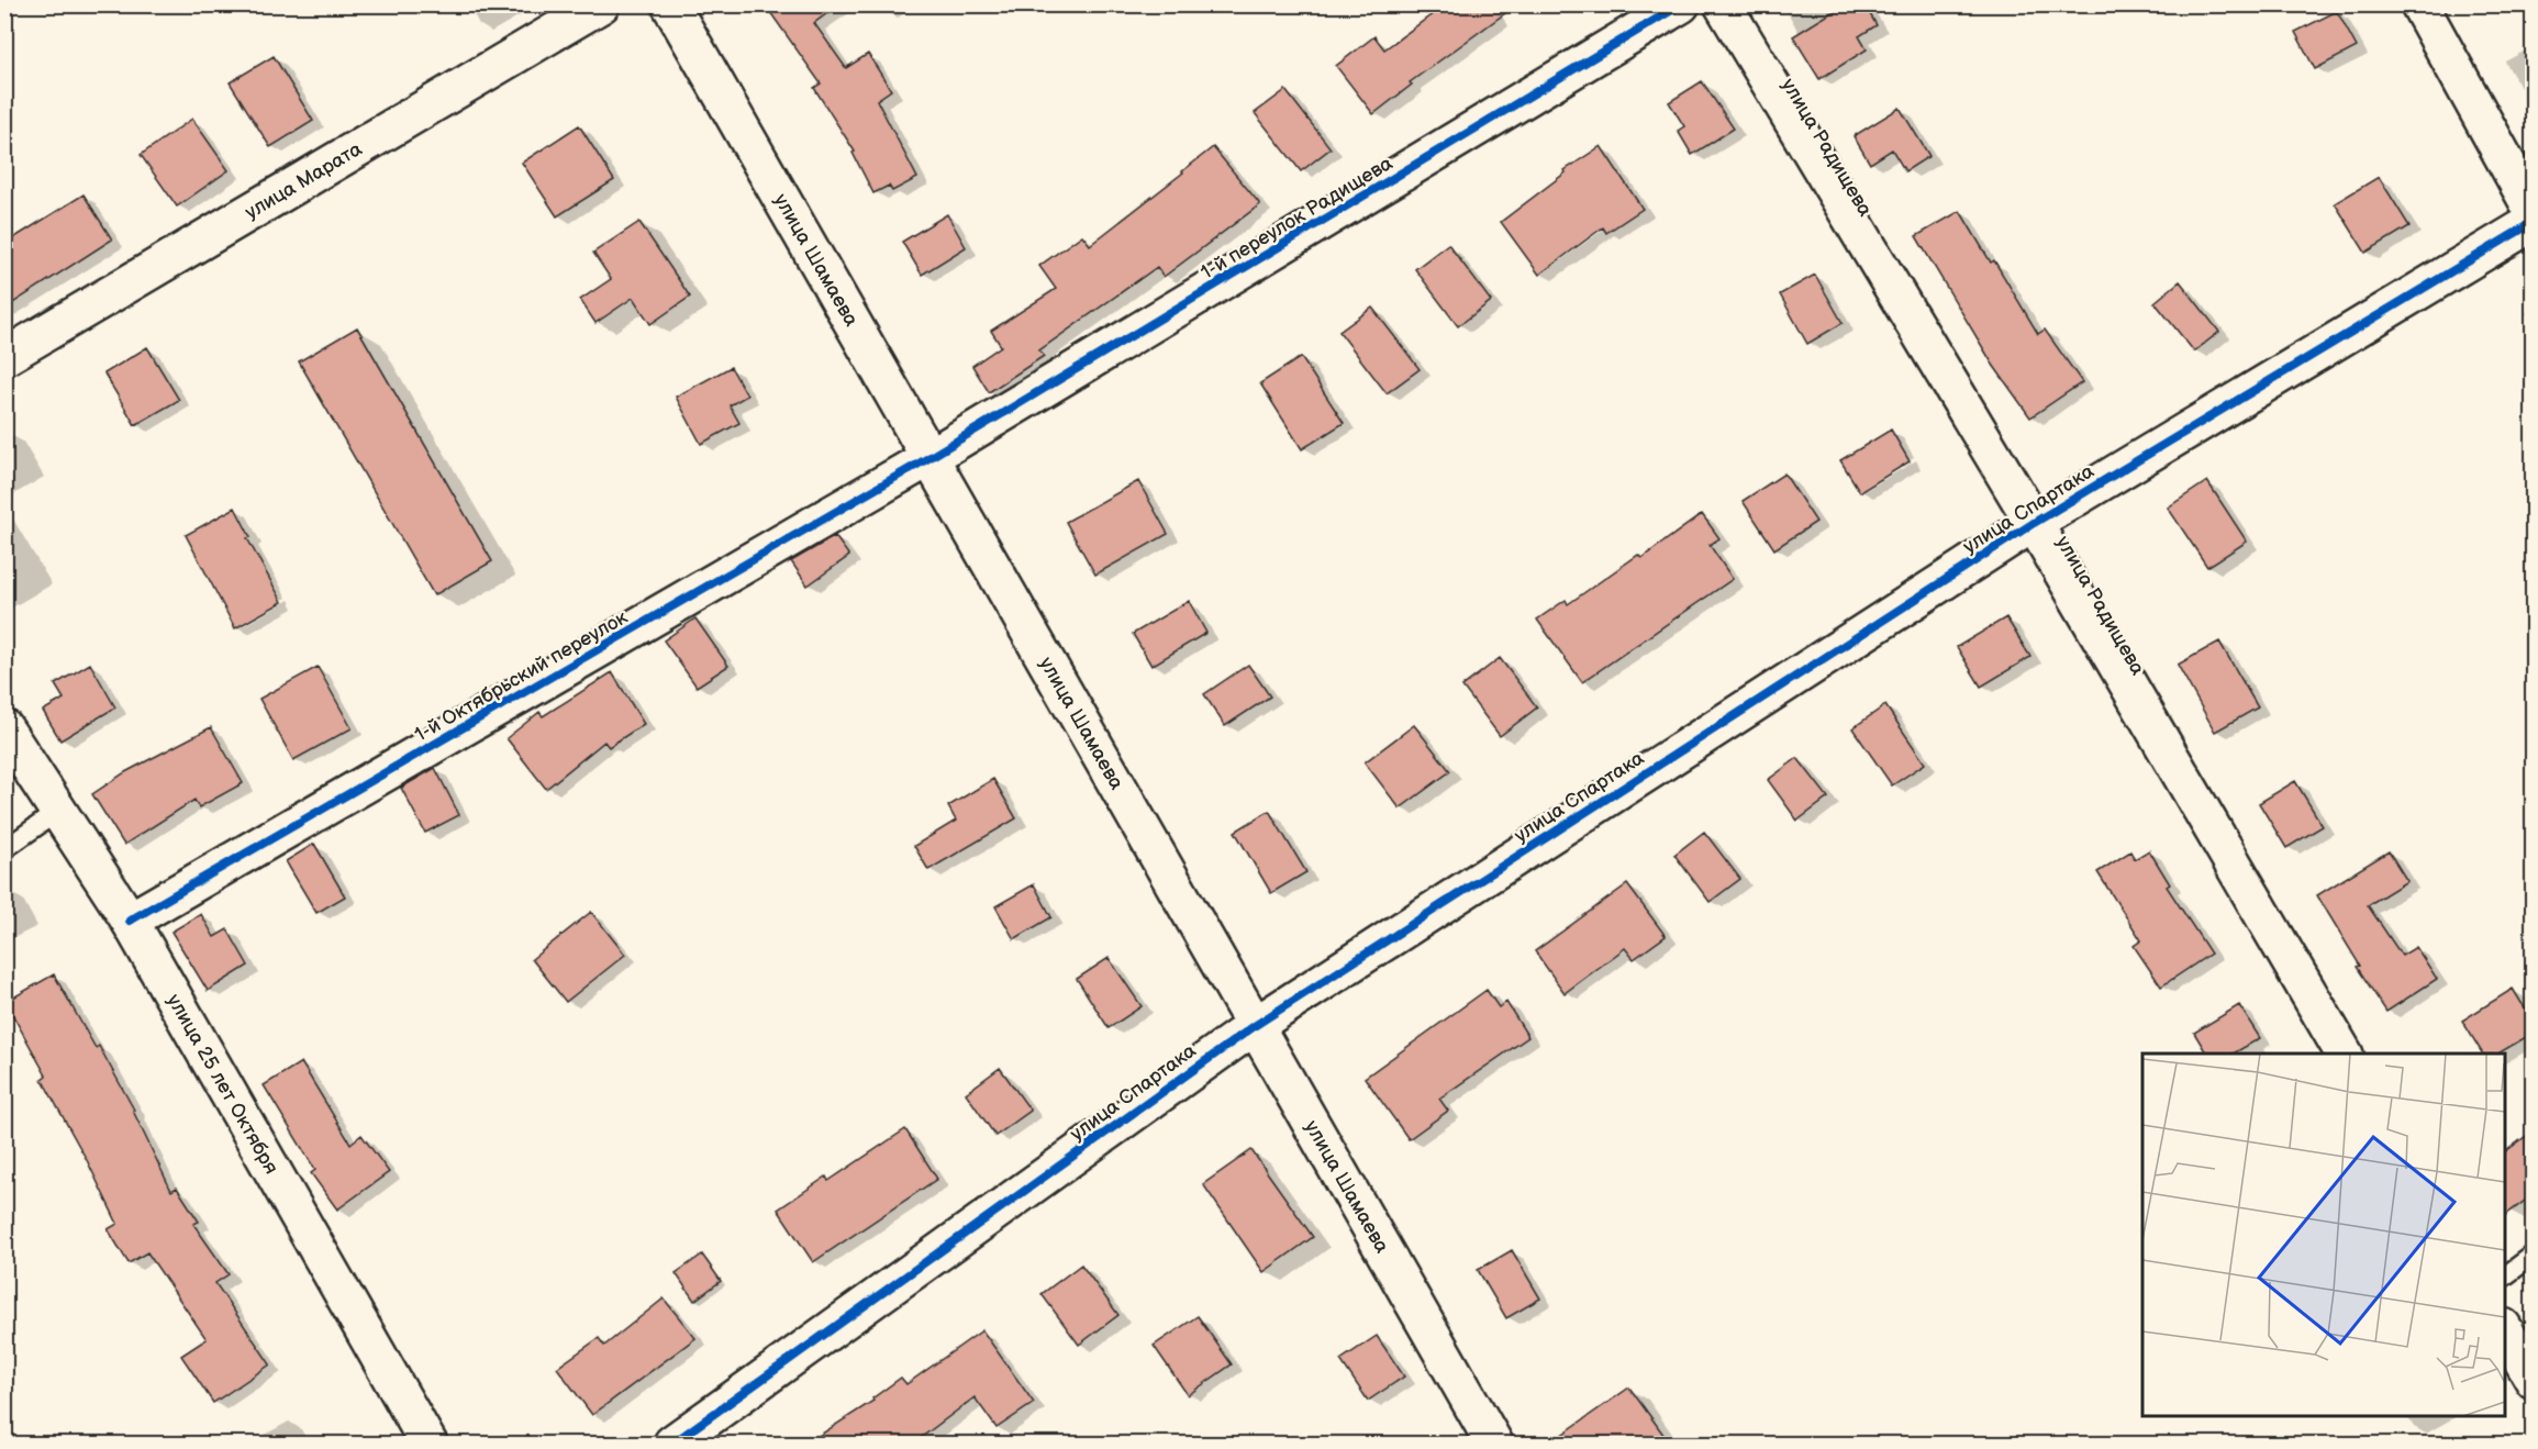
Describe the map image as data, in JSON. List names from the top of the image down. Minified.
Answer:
{"streets":{"street":["улица Радищева","улица Марата","1-й переулок Радищева","улица Шамаева","улица Спартака","1-й Октябрьский переулок","улица 25 лет Октября"]},"crossings":[["улица Радищева","улица Спартака"],["1-й переулок Радищева","улица Шамаева"],["1-й переулок Радищева","1-й Октябрьский переулок"],["улица Шамаева","улица Спартака"],["улица Шамаева","1-й Октябрьский переулок"],["1-й Октябрьский переулок","улица 25 лет Октября"]]}
